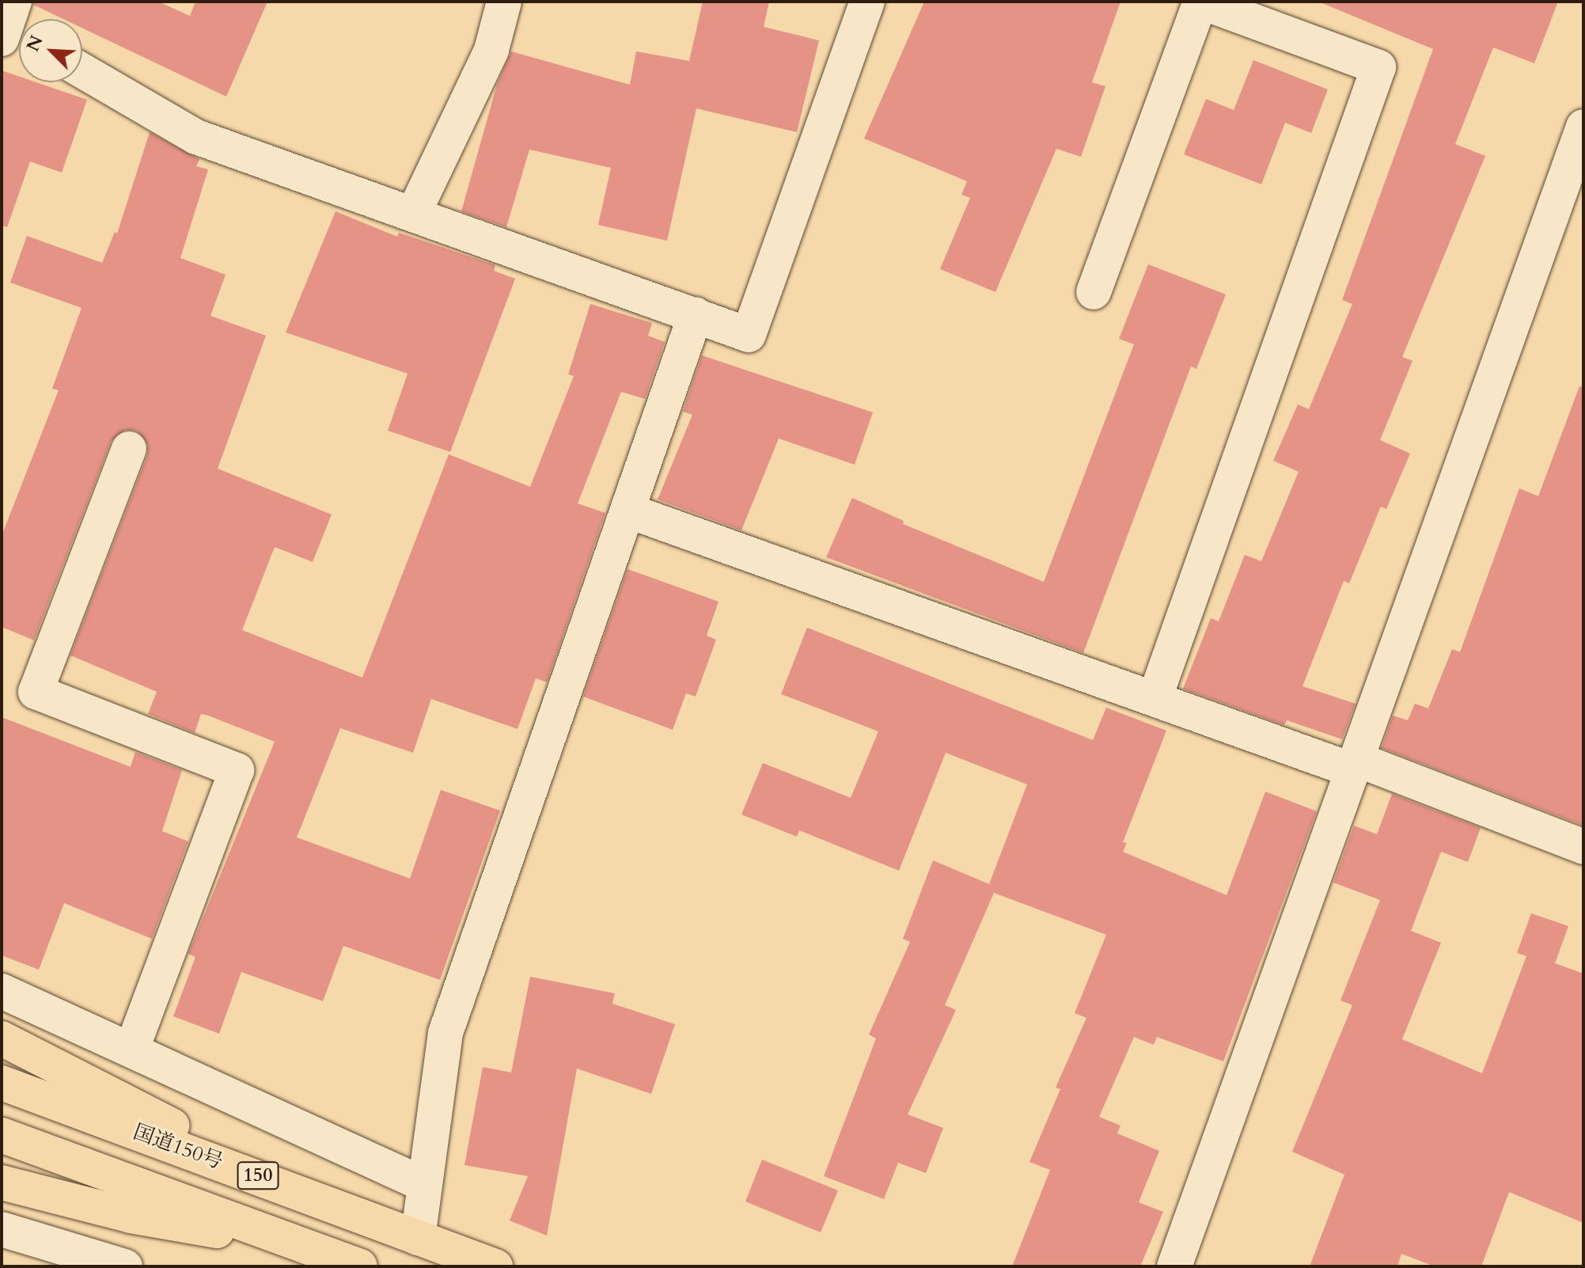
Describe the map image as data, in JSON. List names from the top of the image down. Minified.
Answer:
{"streets":{"highway":["国道150号","150"]},"crossings":[["国道150号","150"]],"north":"top left"}
